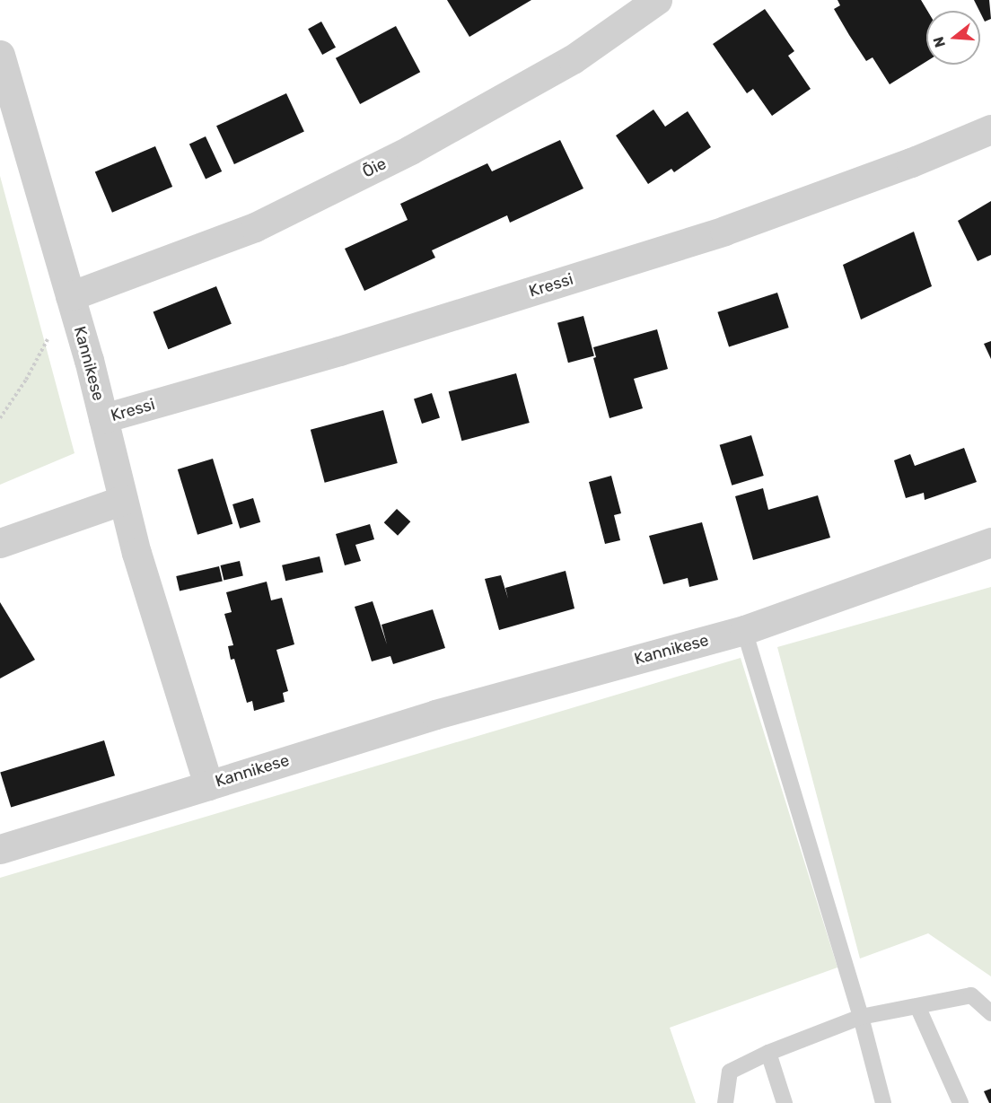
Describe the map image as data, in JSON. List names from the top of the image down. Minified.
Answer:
{"streets":{"street":["Õie","Kressi","Kannikese"]},"crossings":[["Õie","Kannikese"],["Kressi","Kannikese"]],"north":"left"}
